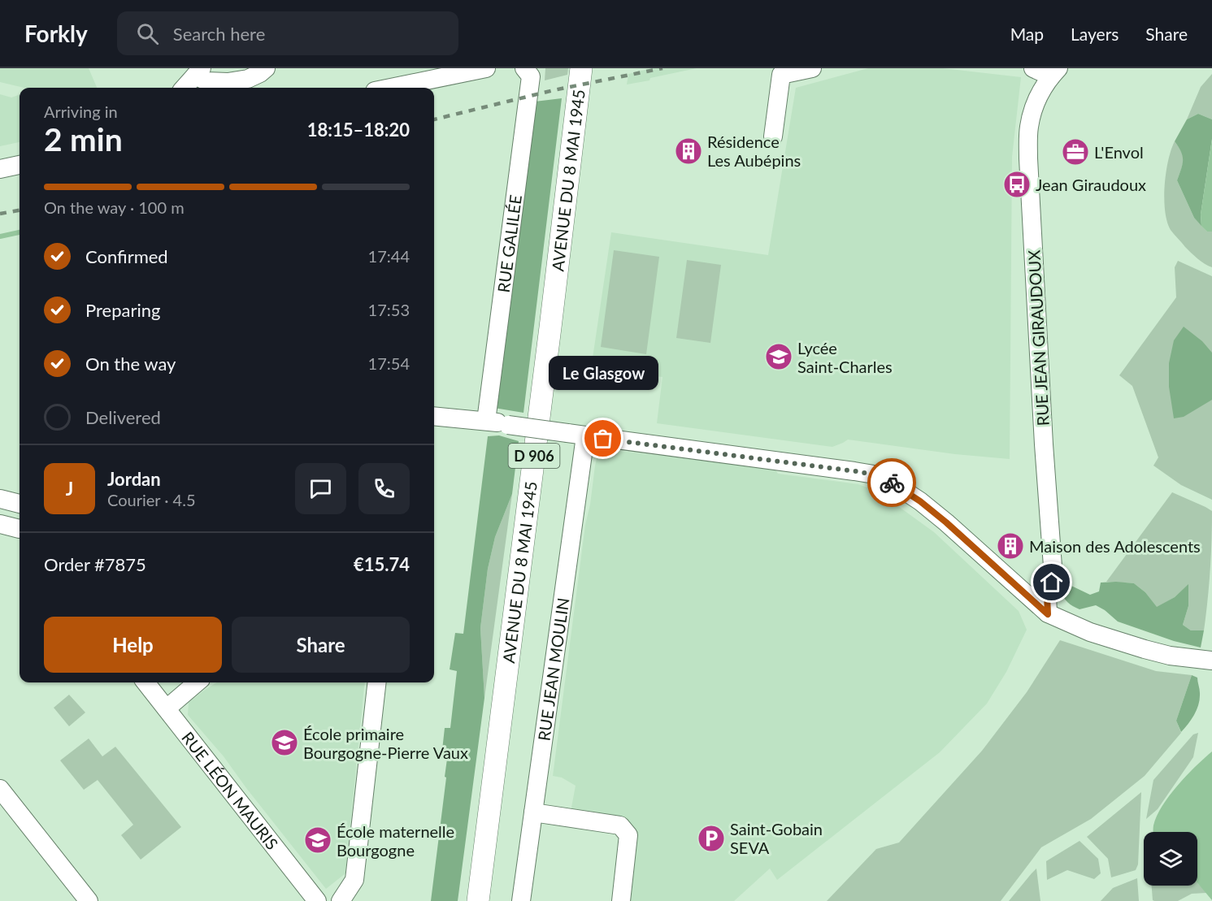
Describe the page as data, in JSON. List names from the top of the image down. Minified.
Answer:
{"streets":{"main road":["AVENUE DU 8 MAI 1945","D 906"],"street":["RUE GALILÉE","RUE JEAN GIRAUDOUX","RUE JEAN MOULIN","RUE LÉON MAURIS"]},"places":{"building":["Résidence Les Aubépins","Maison des Adolescents"],"office":["L'Envol"],"bus stop":["Jean Giraudoux"],"school or university":["Lycée Saint-Charles","École primaire Bourgogne-Pierre Vaux","École maternelle Bourgogne"],"other":["Le Glasgow"],"parking":["Saint-Gobain SEVA"]},"page":{"header":"Forkly","search":"Search here","nav":["Map","Layers","Share"],"heading":["2 min","Arriving in","18:15–18:20"],"panel":["Jordan","Courier · 4.5","Order #7875","€15.74"],"bar":"On the way · 100 m","list":[["Confirmed","17:44"],["Preparing","17:53"],["On the way","17:54"],"Delivered"],"bubble":"Le Glasgow","round":"J","buttons":["Help","Share"]}}
